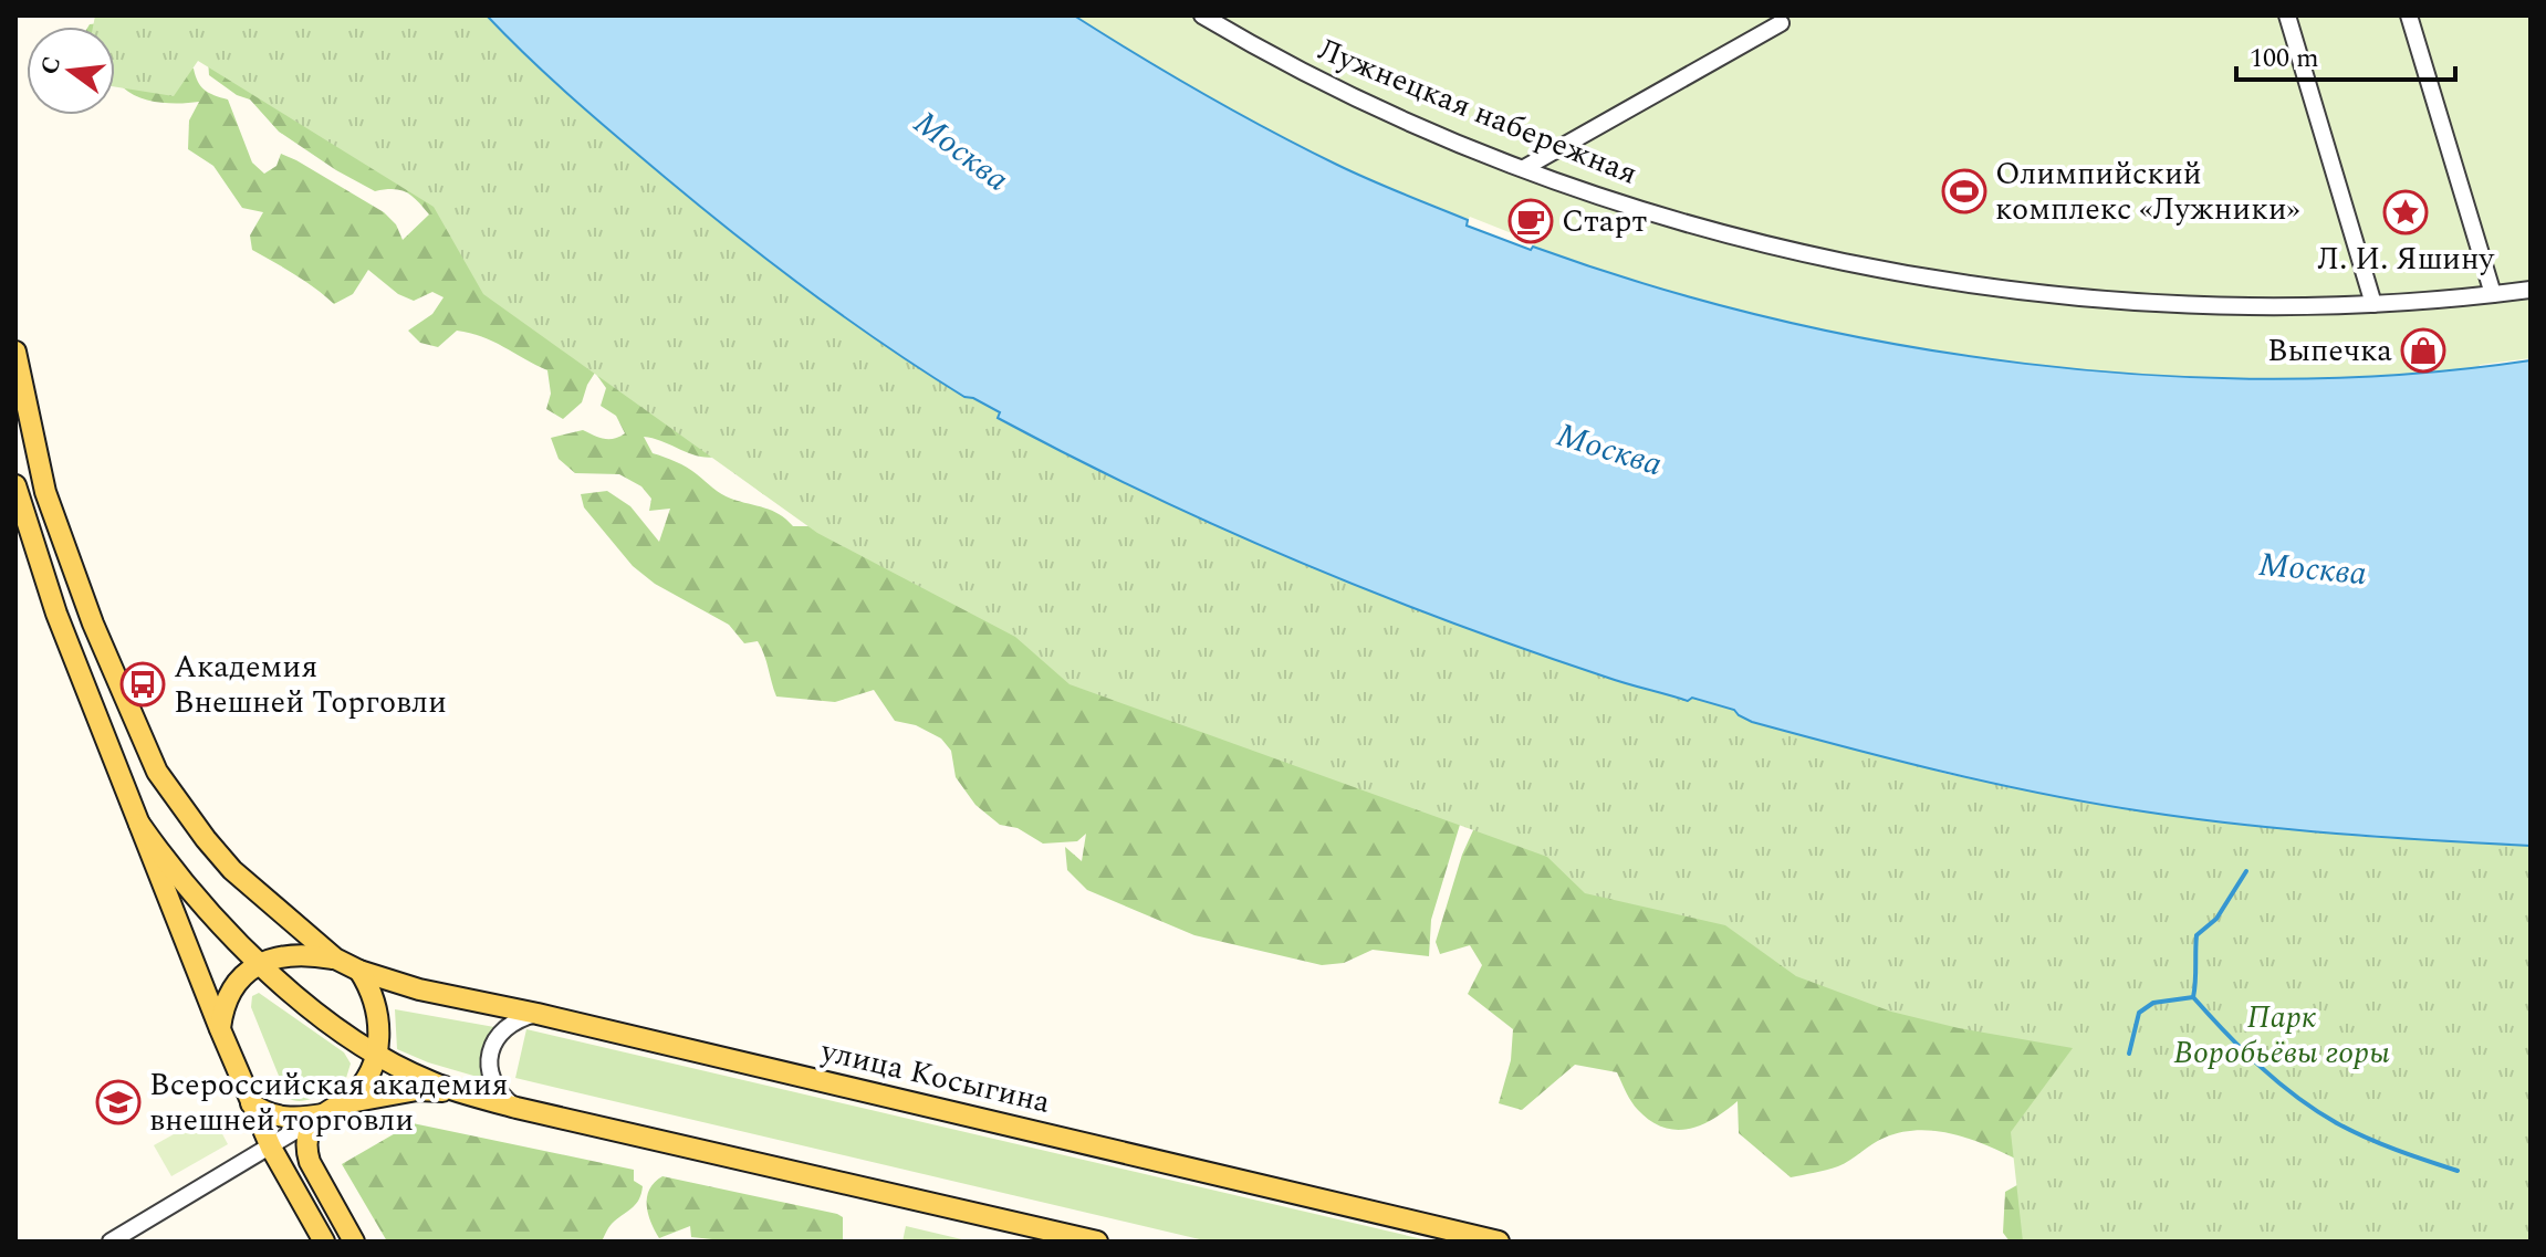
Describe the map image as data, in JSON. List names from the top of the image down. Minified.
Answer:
{"streets":{"main road":["улица Косыгина"],"street":["Лужнецкая набережная"]},"water":["Москва"],"parks":["Парк Воробьёвы горы"],"places":{"sports":["Олимпийский комплекс «Лужники»"],"place":["Л. И. Яшину"],"cafe":["Старт"],"shop":["Выпечка"],"bus stop":["Академия Внешней Торговли"],"school or university":["Всероссийская академия внешней торговли"]},"scale_bar":"100 m","north":"left"}
